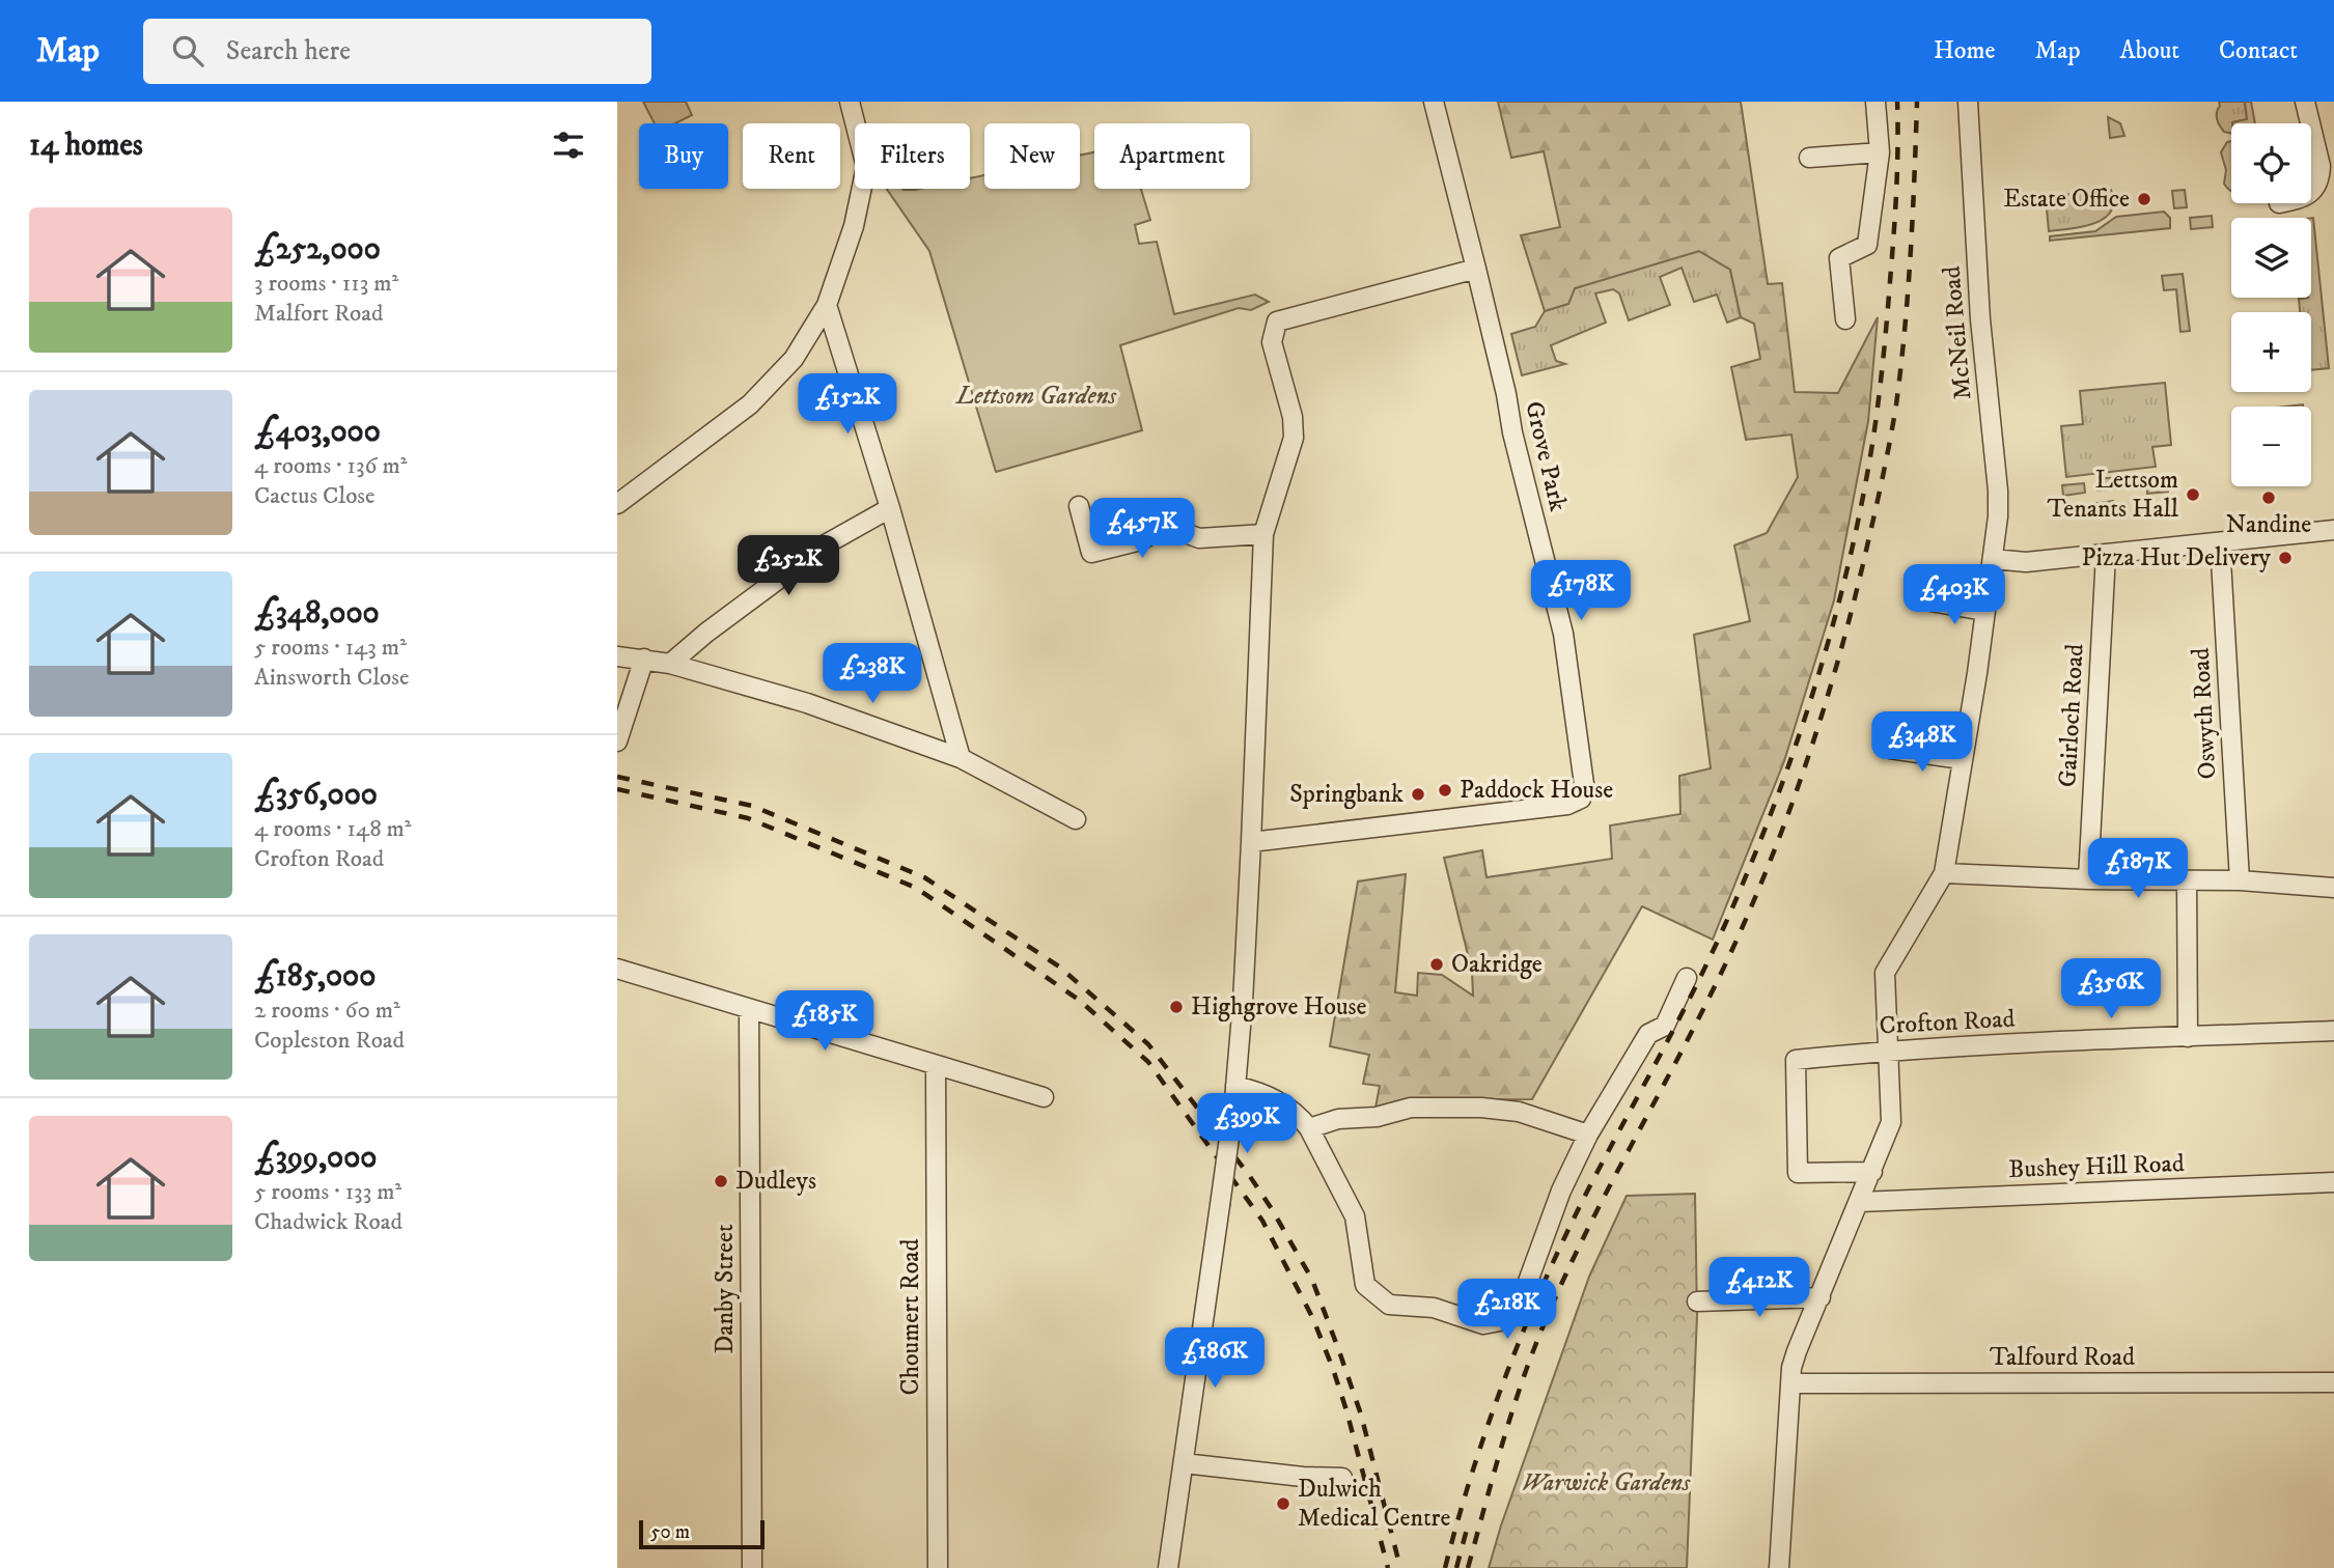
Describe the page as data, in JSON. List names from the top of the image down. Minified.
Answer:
{"streets":{"street":["McNeil Road","Grove Park","Oswyth Road","Gairloch Road","Crofton Road","Bushey Hill Road","Danby Street","Choumert Road","Talfourd Road"]},"parks":["Lettsom Gardens","Warwick Gardens"],"places":["Estate Office","Lettsom Tenants Hall","Nandine","Pizza Hut Delivery","Paddock House","Springbank","Oakridge","Highgrove House","Dudleys","Dulwich Medical Centre"],"scale_bar":"50 m","page":{"header":"Map","search":"Search here","nav":["Home","Map","About","Contact"],"heading":"14 homes","map_buttons":["+","−"],"chip":["Buy","Rent","Filters","New","Apartment"],"list":[{"name":"£252,000","note":"3 rooms · 113 m² · Malfort Road"},{"name":"£403,000","note":"4 rooms · 136 m² · Cactus Close"},{"name":"£348,000","note":"5 rooms · 143 m² · Ainsworth Close"},{"name":"£356,000","note":"4 rooms · 148 m² · Crofton Road"},{"name":"£185,000","note":"2 rooms · 60 m² · Copleston Road"},{"name":"£399,000","note":"5 rooms · 133 m² · Chadwick Road"}],"price":["£152K","£457K","£252K","£178K","£403K","£238K","£348K","£187K","£356K","£185K","£399K","£412K","£218K","£186K"],"scale":"50 m"}}
